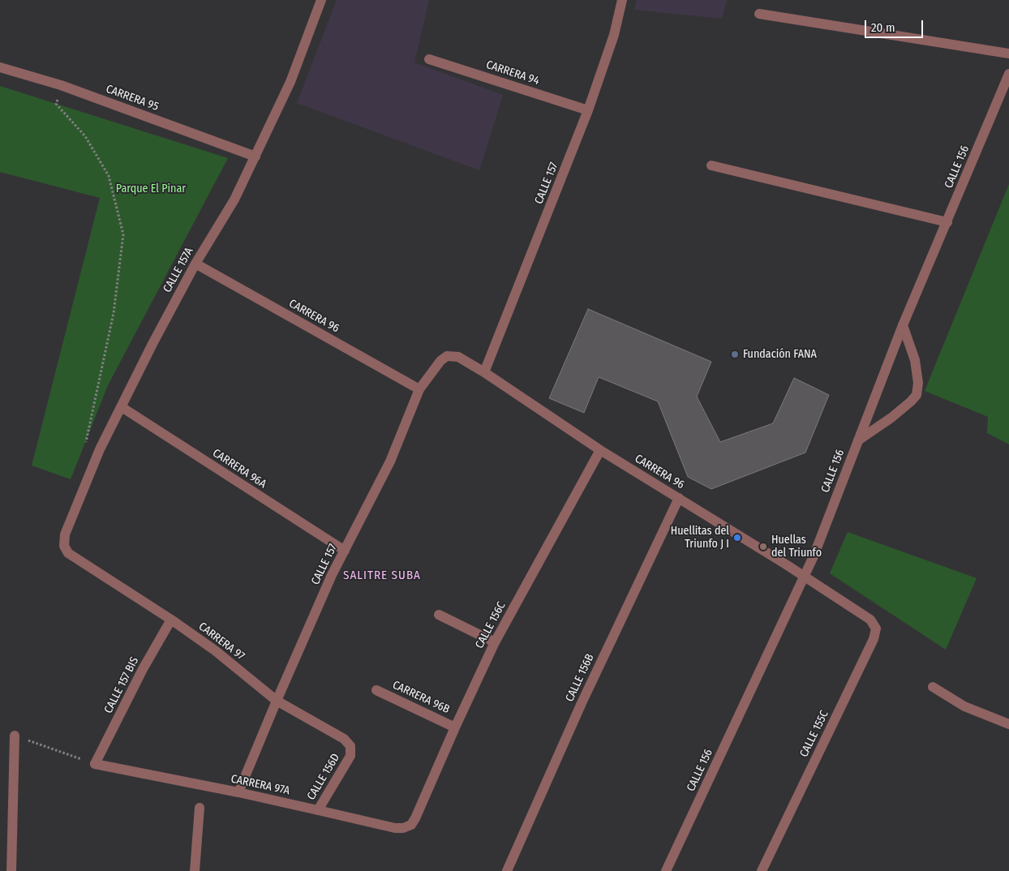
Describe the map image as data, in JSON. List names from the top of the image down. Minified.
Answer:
{"streets":{"street":["CARRERA 94","CARRERA 95","CALLE 156","CALLE 157","CALLE 157A","CARRERA 96","CARRERA 96A","CALLE 156C","CARRERA 97","CALLE 156B","CALLE 157 BIS","CARRERA 96B","CALLE 155C","CALLE 156D","CARRERA 97A"]},"crossings":[["CARRERA 94","CALLE 157"],["CARRERA 95","CALLE 157A"],["CALLE 156","CARRERA 96"],["CALLE 157","CARRERA 96"],["CALLE 157","CARRERA 96A"],["CALLE 157","CARRERA 97"],["CALLE 157","CARRERA 97A"],["CALLE 157A","CARRERA 96"],["CALLE 157A","CARRERA 96A"],["CALLE 157A","CARRERA 97"],["CARRERA 96","CALLE 156C"],["CARRERA 96","CALLE 156B"],["CARRERA 96","CALLE 155C"],["CALLE 156C","CARRERA 96B"],["CALLE 156C","CARRERA 97A"],["CARRERA 97","CALLE 157 BIS"],["CARRERA 97","CALLE 156D"],["CALLE 157 BIS","CARRERA 97A"],["CALLE 156D","CARRERA 97A"]],"districts":["SALITRE SUBA"],"parks":["Parque El Pinar"],"places":["Fundación FANA","Huellitas del Triunfo J I","Huellas del Triunfo"],"scale_bar":"20 m"}
